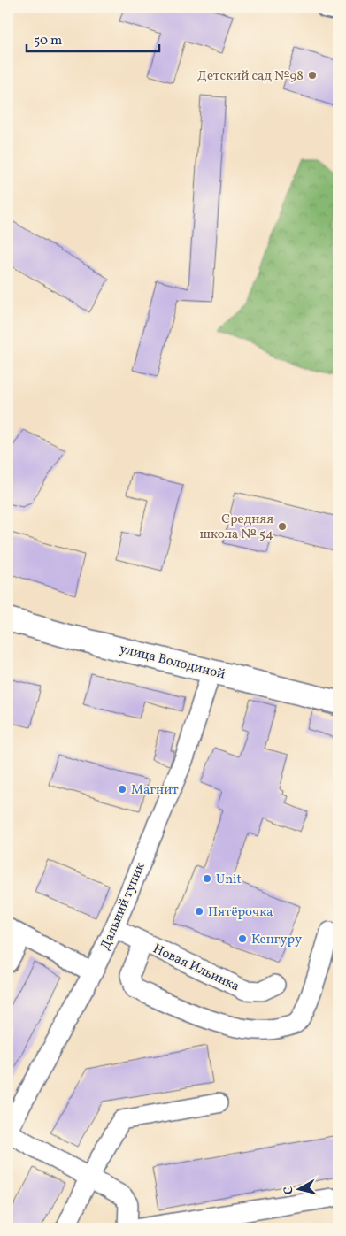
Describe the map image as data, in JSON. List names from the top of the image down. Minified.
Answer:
{"streets":{"street":["улица Володиной","Дальний тупик","Новая Ильинка"]},"crossings":[["улица Володиной","Дальний тупик"],["Дальний тупик","Новая Ильинка"]],"places":["Детский сад №98","Средняя школа № 54","Магнит","Unit","Пятёрочка","Кенгуру"],"scale_bar":"50 m","north":"left"}
